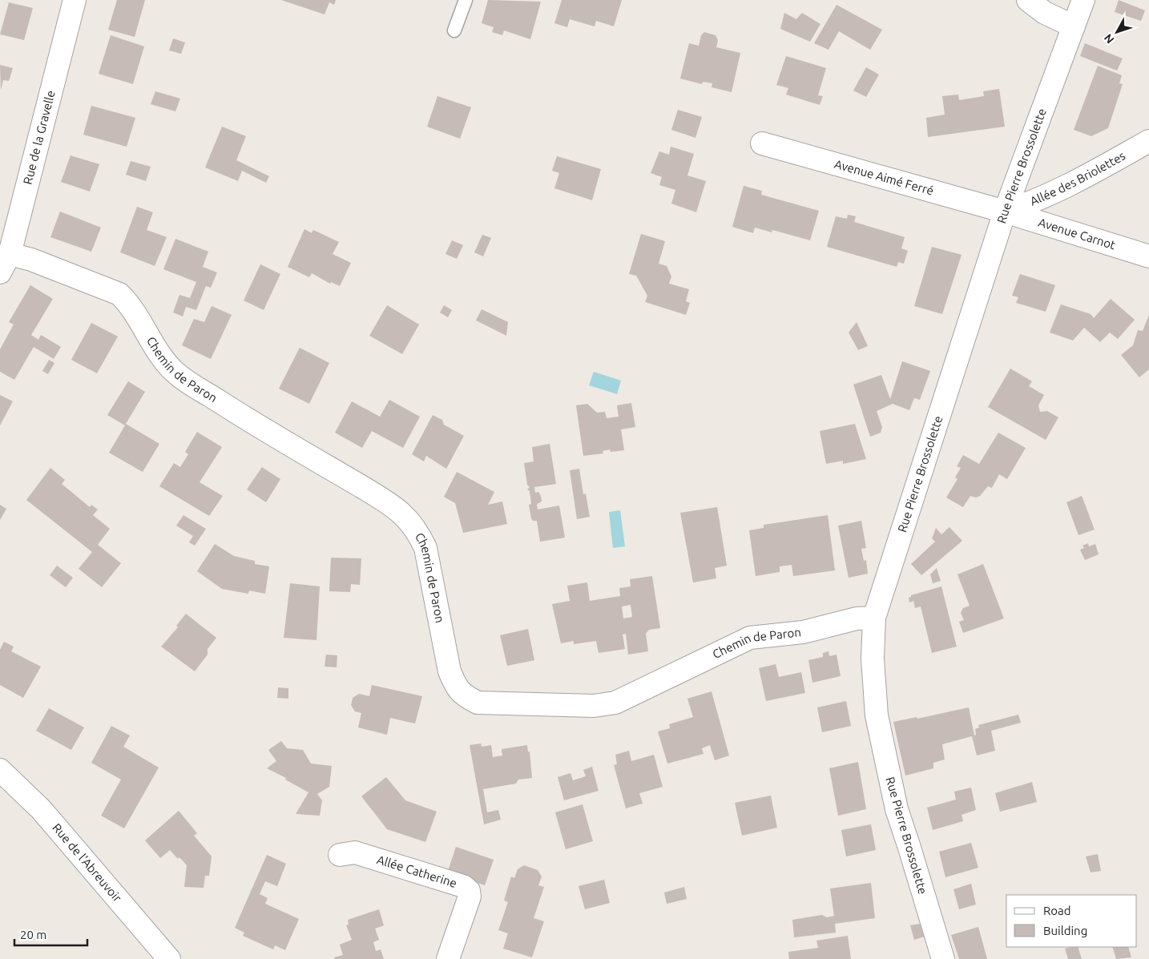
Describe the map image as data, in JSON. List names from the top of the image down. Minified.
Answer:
{"streets":{"street":["Rue de la Gravelle","Rue Pierre Brossolette","Avenue Aimé Ferré","Allée des Briolettes","Avenue Carnot","Chemin de Paron","Rue de l'Abreuvoir","Allée Catherine"]},"crossings":[["Rue de la Gravelle","Chemin de Paron"],["Rue Pierre Brossolette","Avenue Aimé Ferré"],["Rue Pierre Brossolette","Allée des Briolettes"],["Rue Pierre Brossolette","Avenue Carnot"],["Rue Pierre Brossolette","Chemin de Paron"],["Avenue Aimé Ferré","Allée des Briolettes"],["Avenue Aimé Ferré","Avenue Carnot"],["Allée des Briolettes","Avenue Carnot"]],"legend":["Road","Building"],"scale_bar":"20 m","north":"bottom left"}
